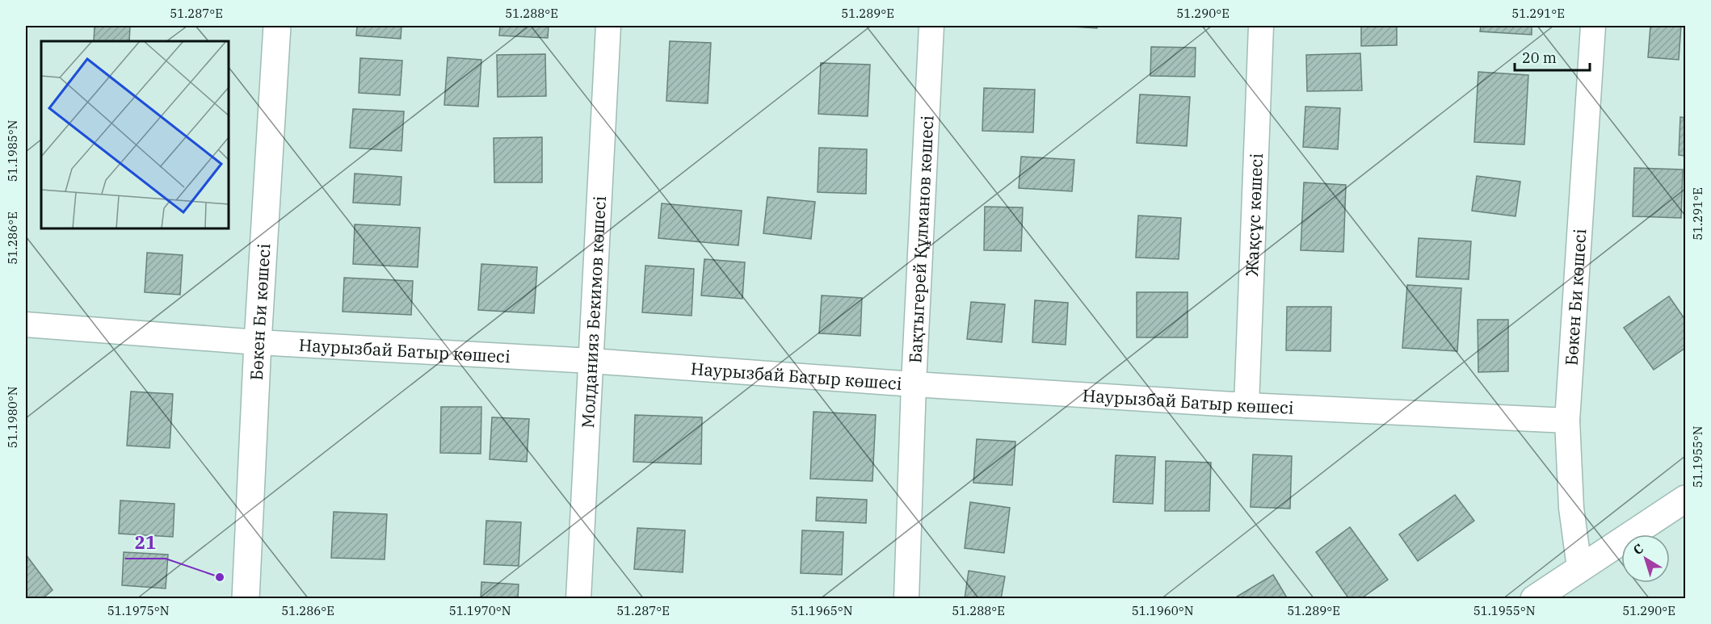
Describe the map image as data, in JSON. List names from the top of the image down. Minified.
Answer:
{"streets":{"street":["Жақсұс көшесі","Бақтыгерей Құлманов көшесі","Бөкен Би көшесі","Молданияз Бекимов көшесі","Наурызбай Батыр көшесі"]},"crossings":[["Жақсұс көшесі","Наурызбай Батыр көшесі"],["Бақтыгерей Құлманов көшесі","Наурызбай Батыр көшесі"],["Бөкен Би көшесі","Наурызбай Батыр көшесі"],["Молданияз Бекимов көшесі","Наурызбай Батыр көшесі"]],"places":["21"],"scale_bar":"20 m","north":"top left","coordinates":["51.287°E","51.288°E","51.289°E","51.290°E","51.291°E","51.1985°N","51.286°E","51.1980°N","51.1955°N","51.1975°N","51.1970°N","51.1965°N","51.1960°N"]}
